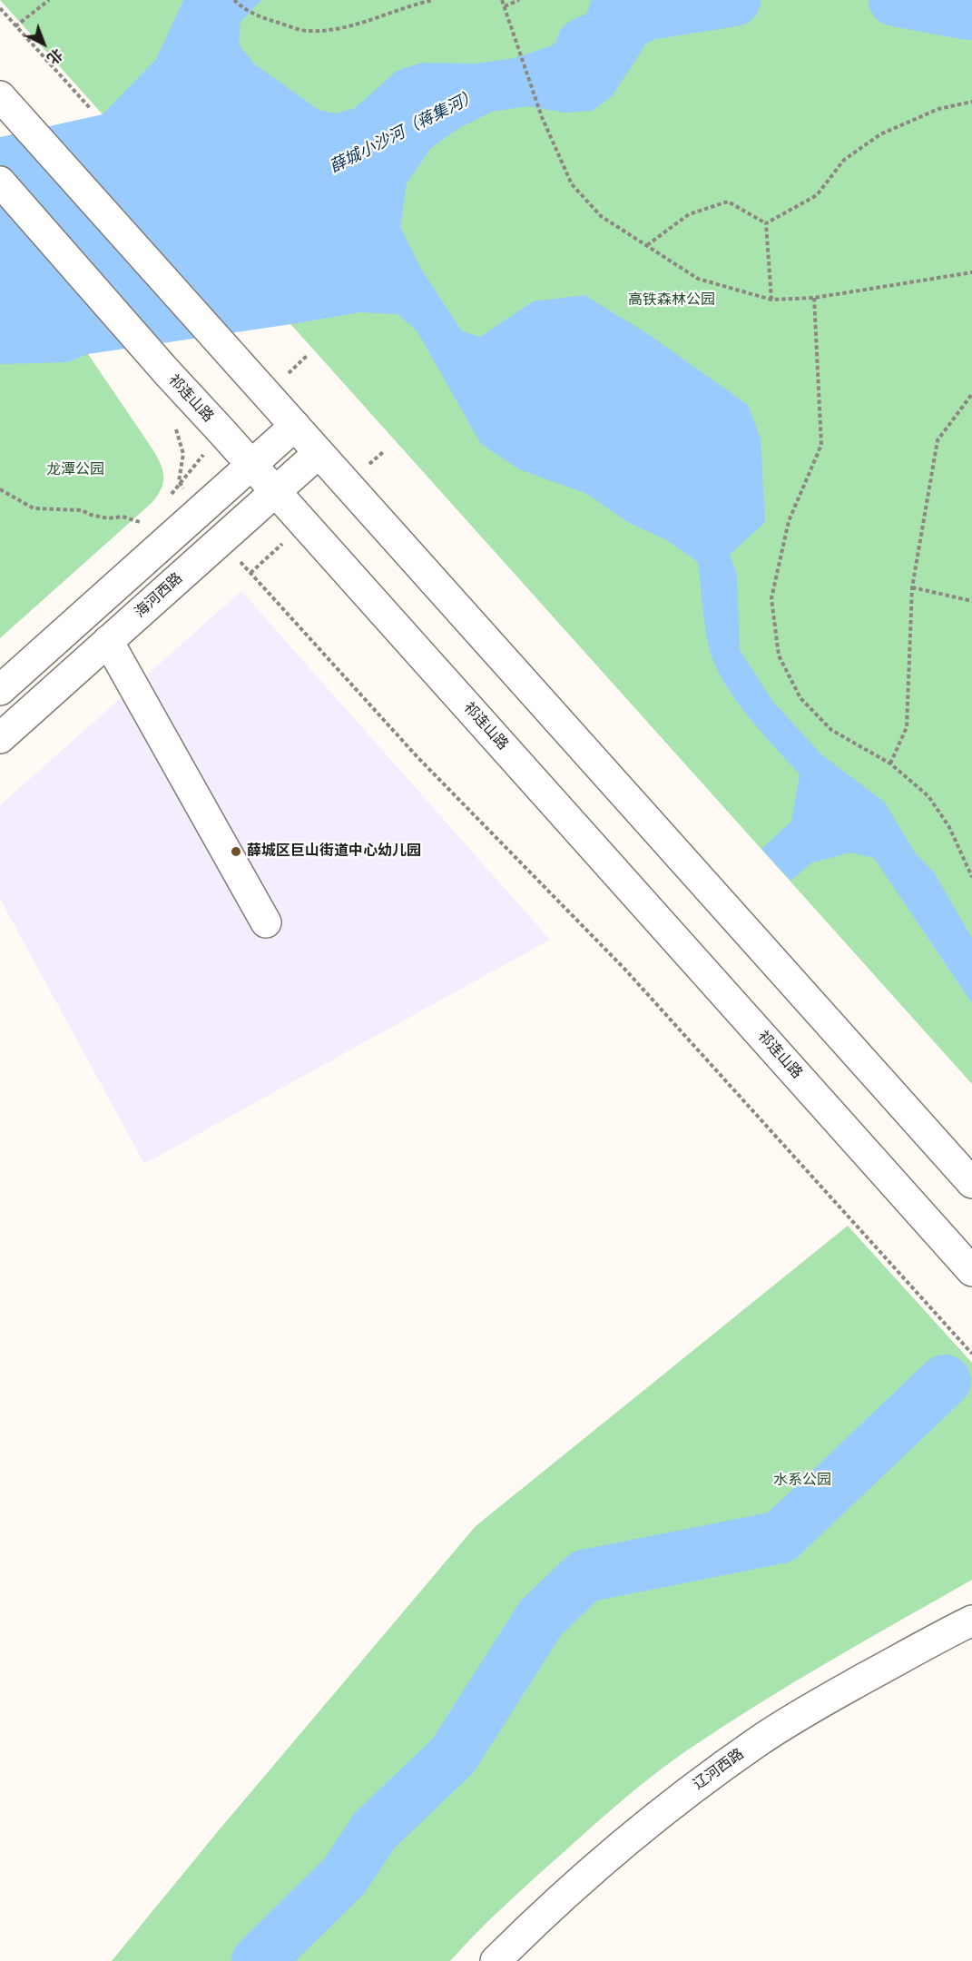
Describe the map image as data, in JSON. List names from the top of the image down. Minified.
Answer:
{"streets":{"main road":["祁连山路","海河西路","辽河西路"]},"crossings":[["祁连山路","海河西路"]],"water":["薛城小沙河（蒋集河）"],"parks":["高铁森林公园","龙潭公园","水系公园"],"places":["薛城区巨山街道中心幼儿园"],"north":"bottom right"}
